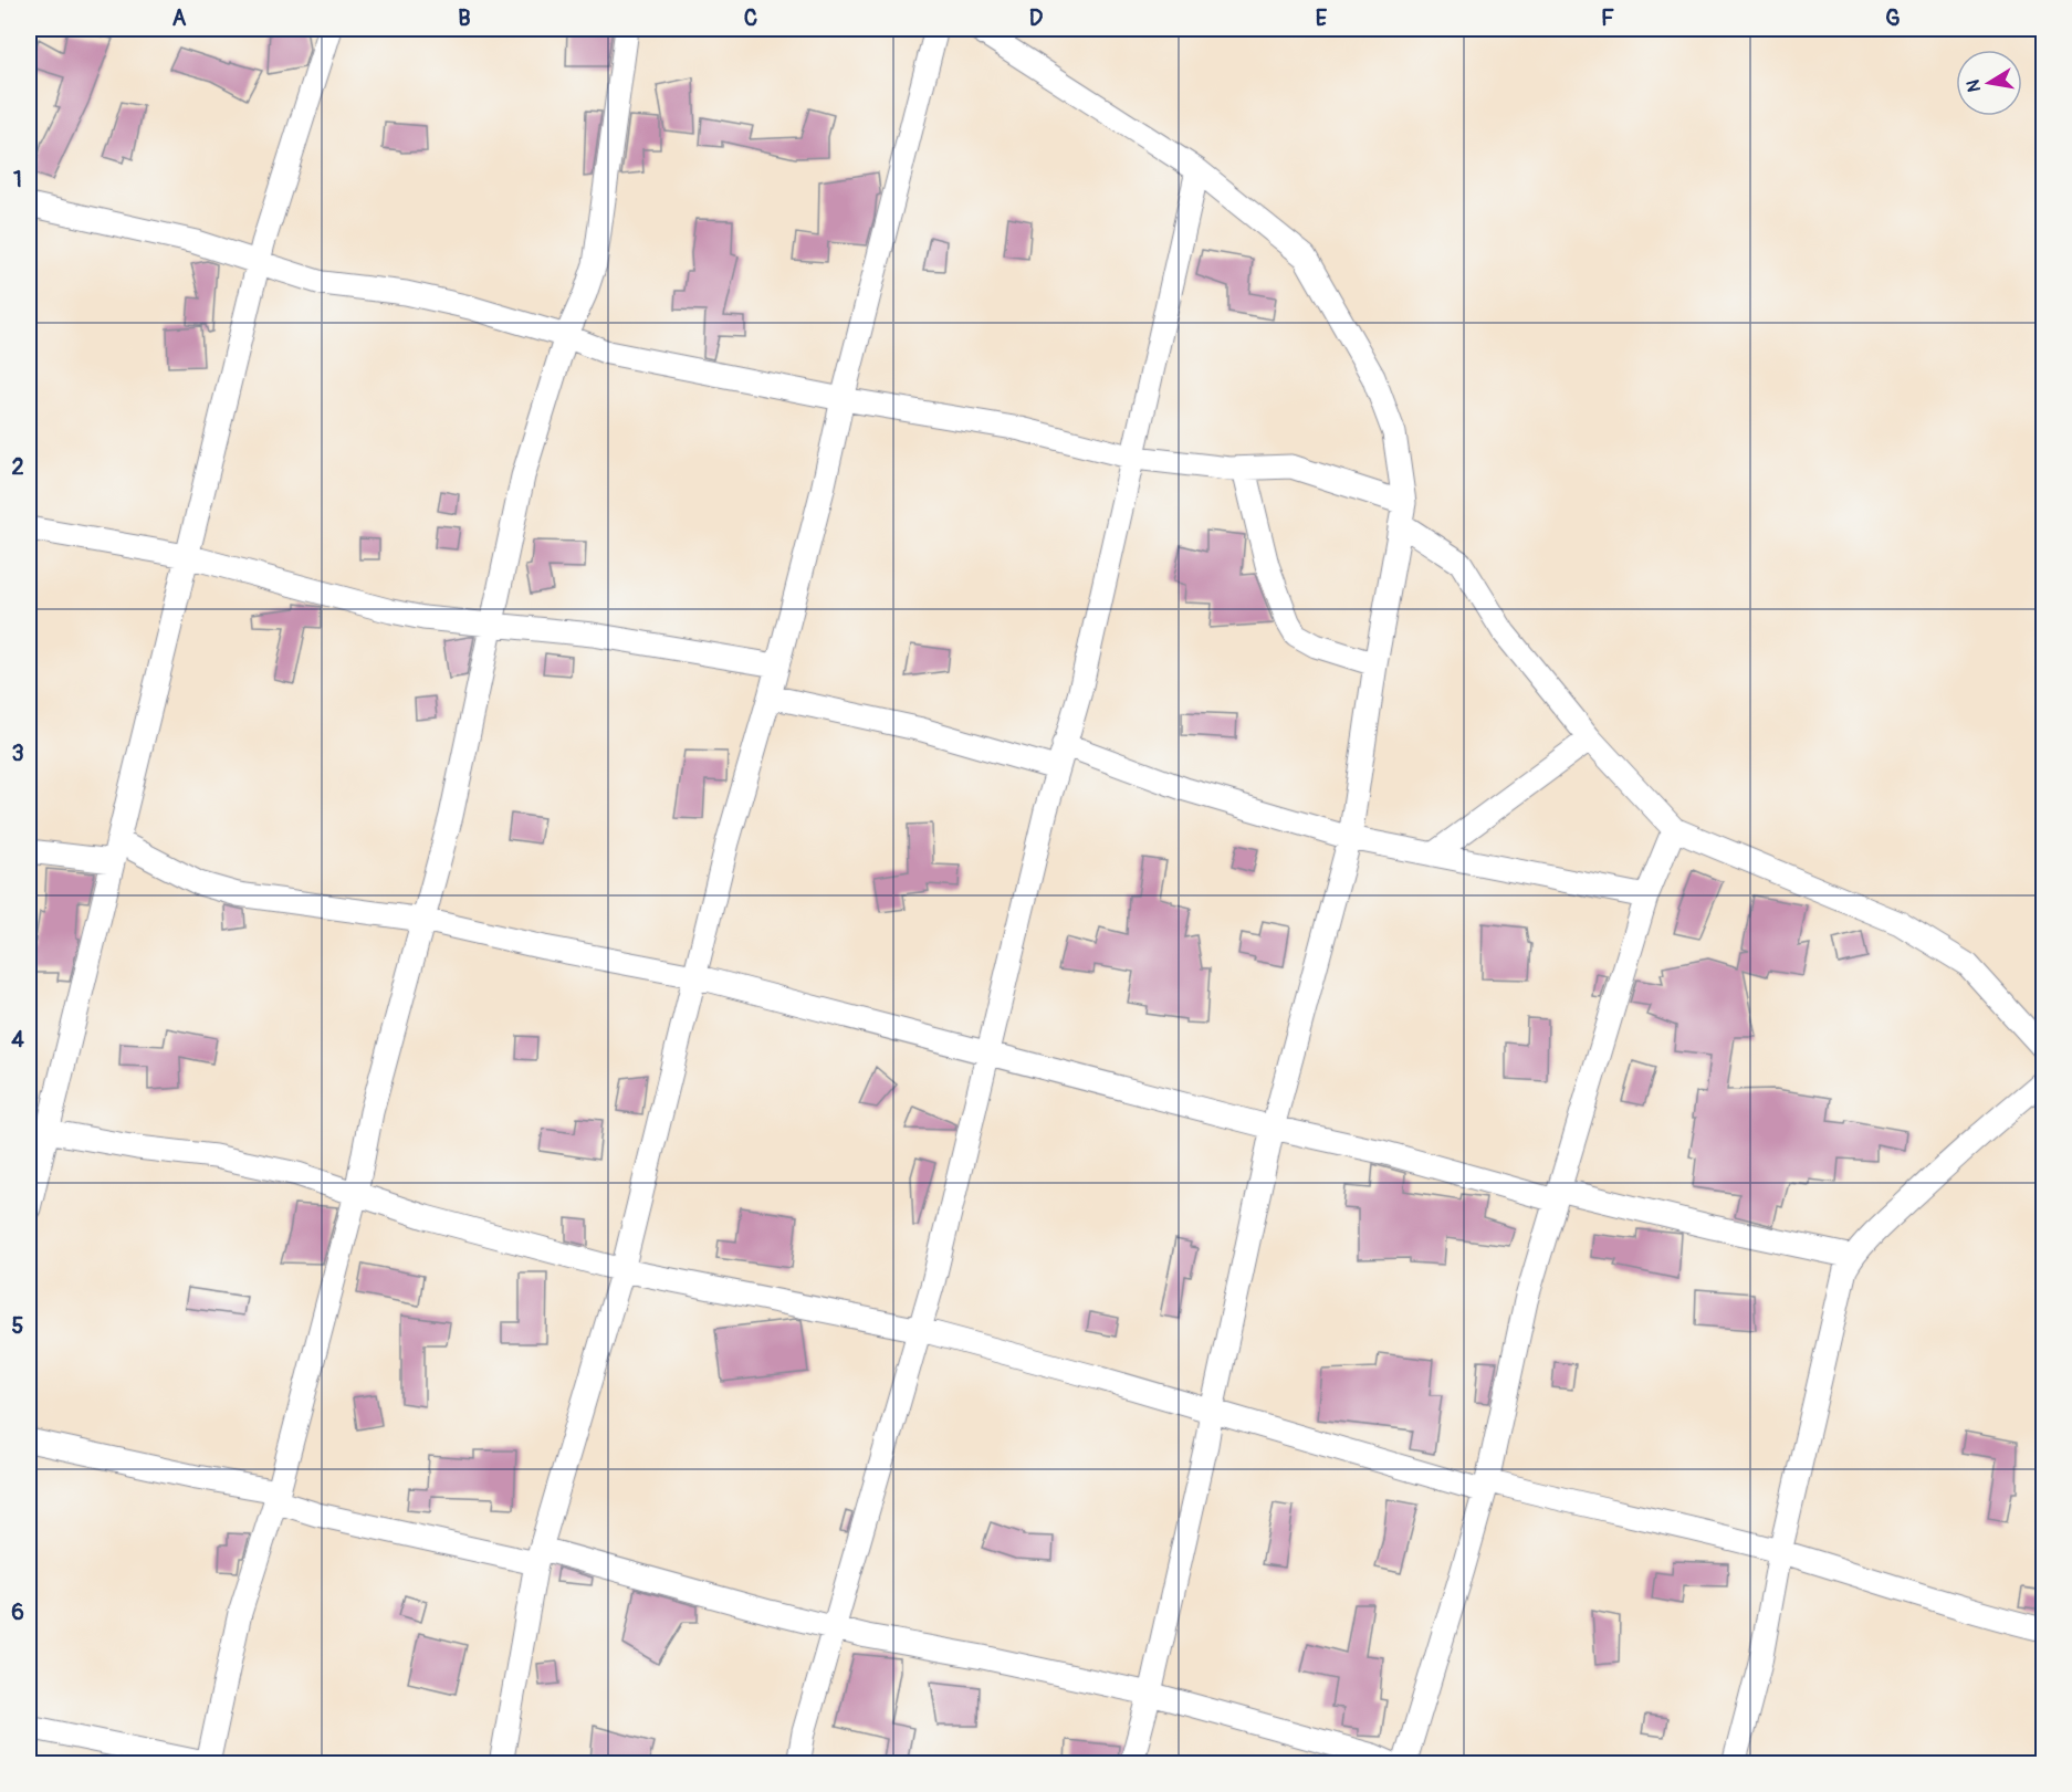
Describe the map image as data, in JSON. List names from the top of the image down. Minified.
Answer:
{"north":"left","grid":{"columns":["A","B","C","D","E","F","G"],"rows":["1","2","3","4","5","6"]}}
